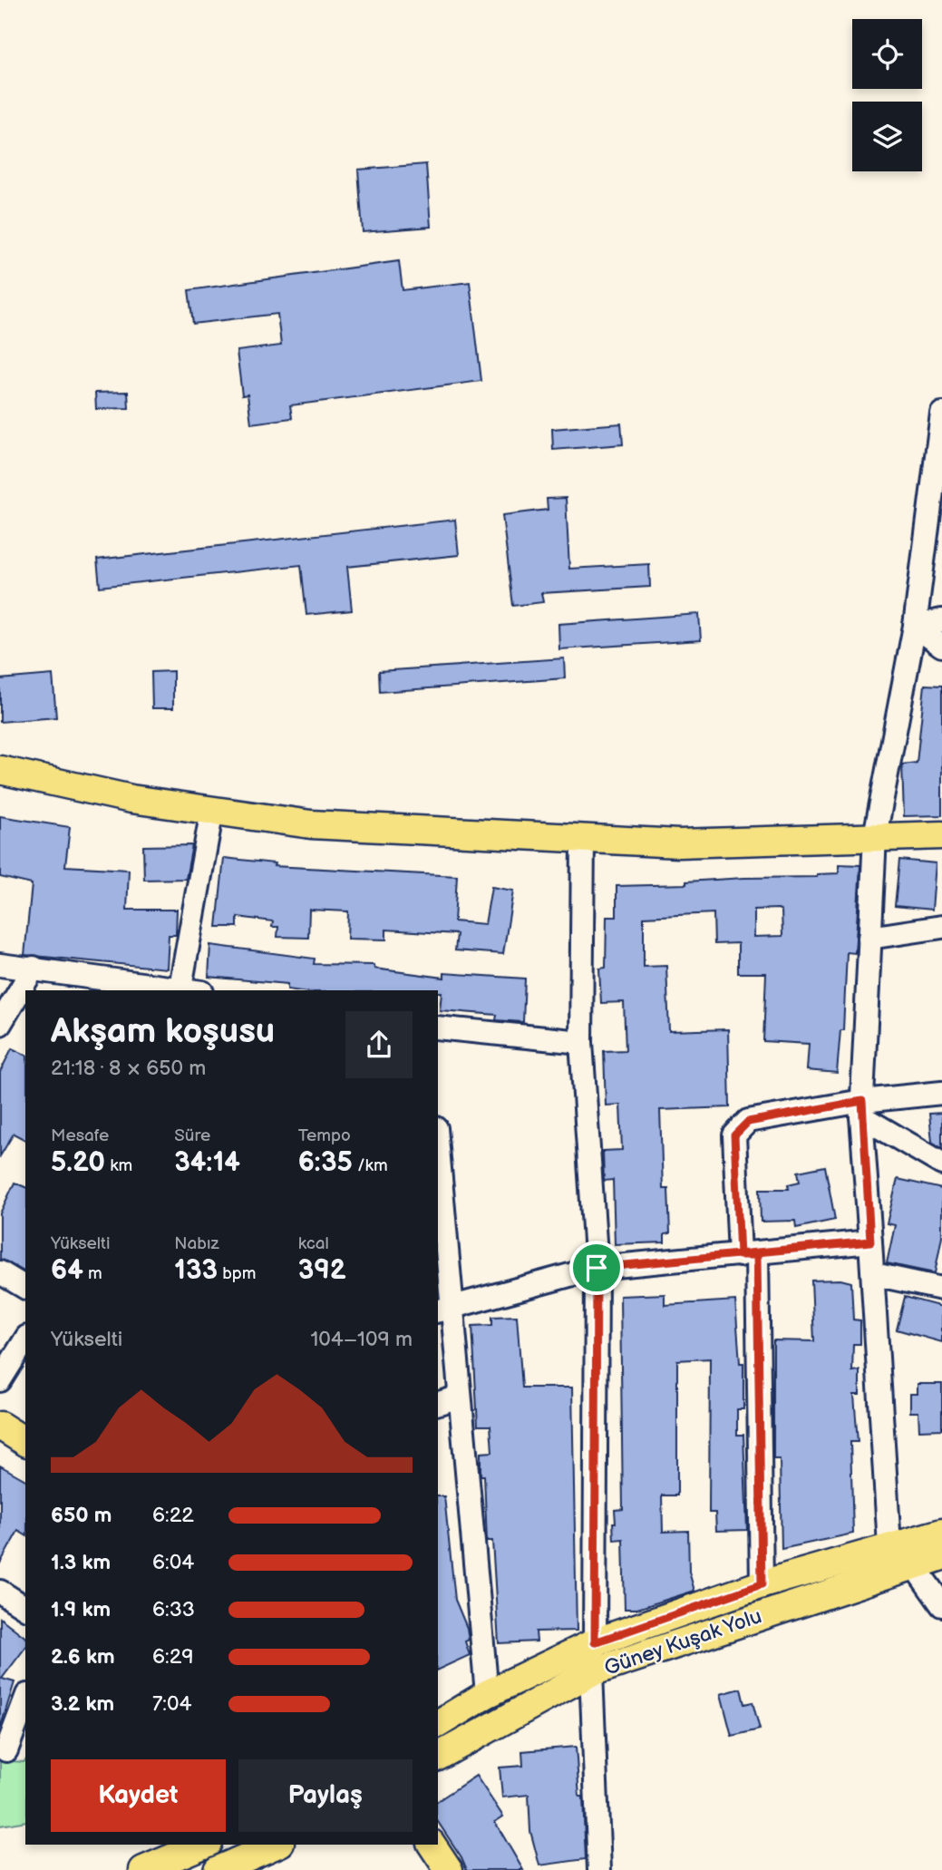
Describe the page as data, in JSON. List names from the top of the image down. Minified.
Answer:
{"streets":{"main road":["Güney Kuşak Yolu"]},"page":{"heading":["Akşam koşusu","21:18 · 8 × 650 m"],"stats":[["Mesafe","5.20 km"],["Süre","34:14"],["Tempo","6:35 /km"],["Yükselti","64 m"],["Nabız","133 bpm"],["kcal","392"]],"chart":["Yükselti","104–109 m"],"list":[{"name":"650 m","note":"6:22"},{"name":"1.3 km","note":"6:04"},{"name":"1.9 km","note":"6:33"},{"name":"2.6 km","note":"6:29"},{"name":"3.2 km","note":"7:04"}],"buttons":["Kaydet","Paylaş"]}}
